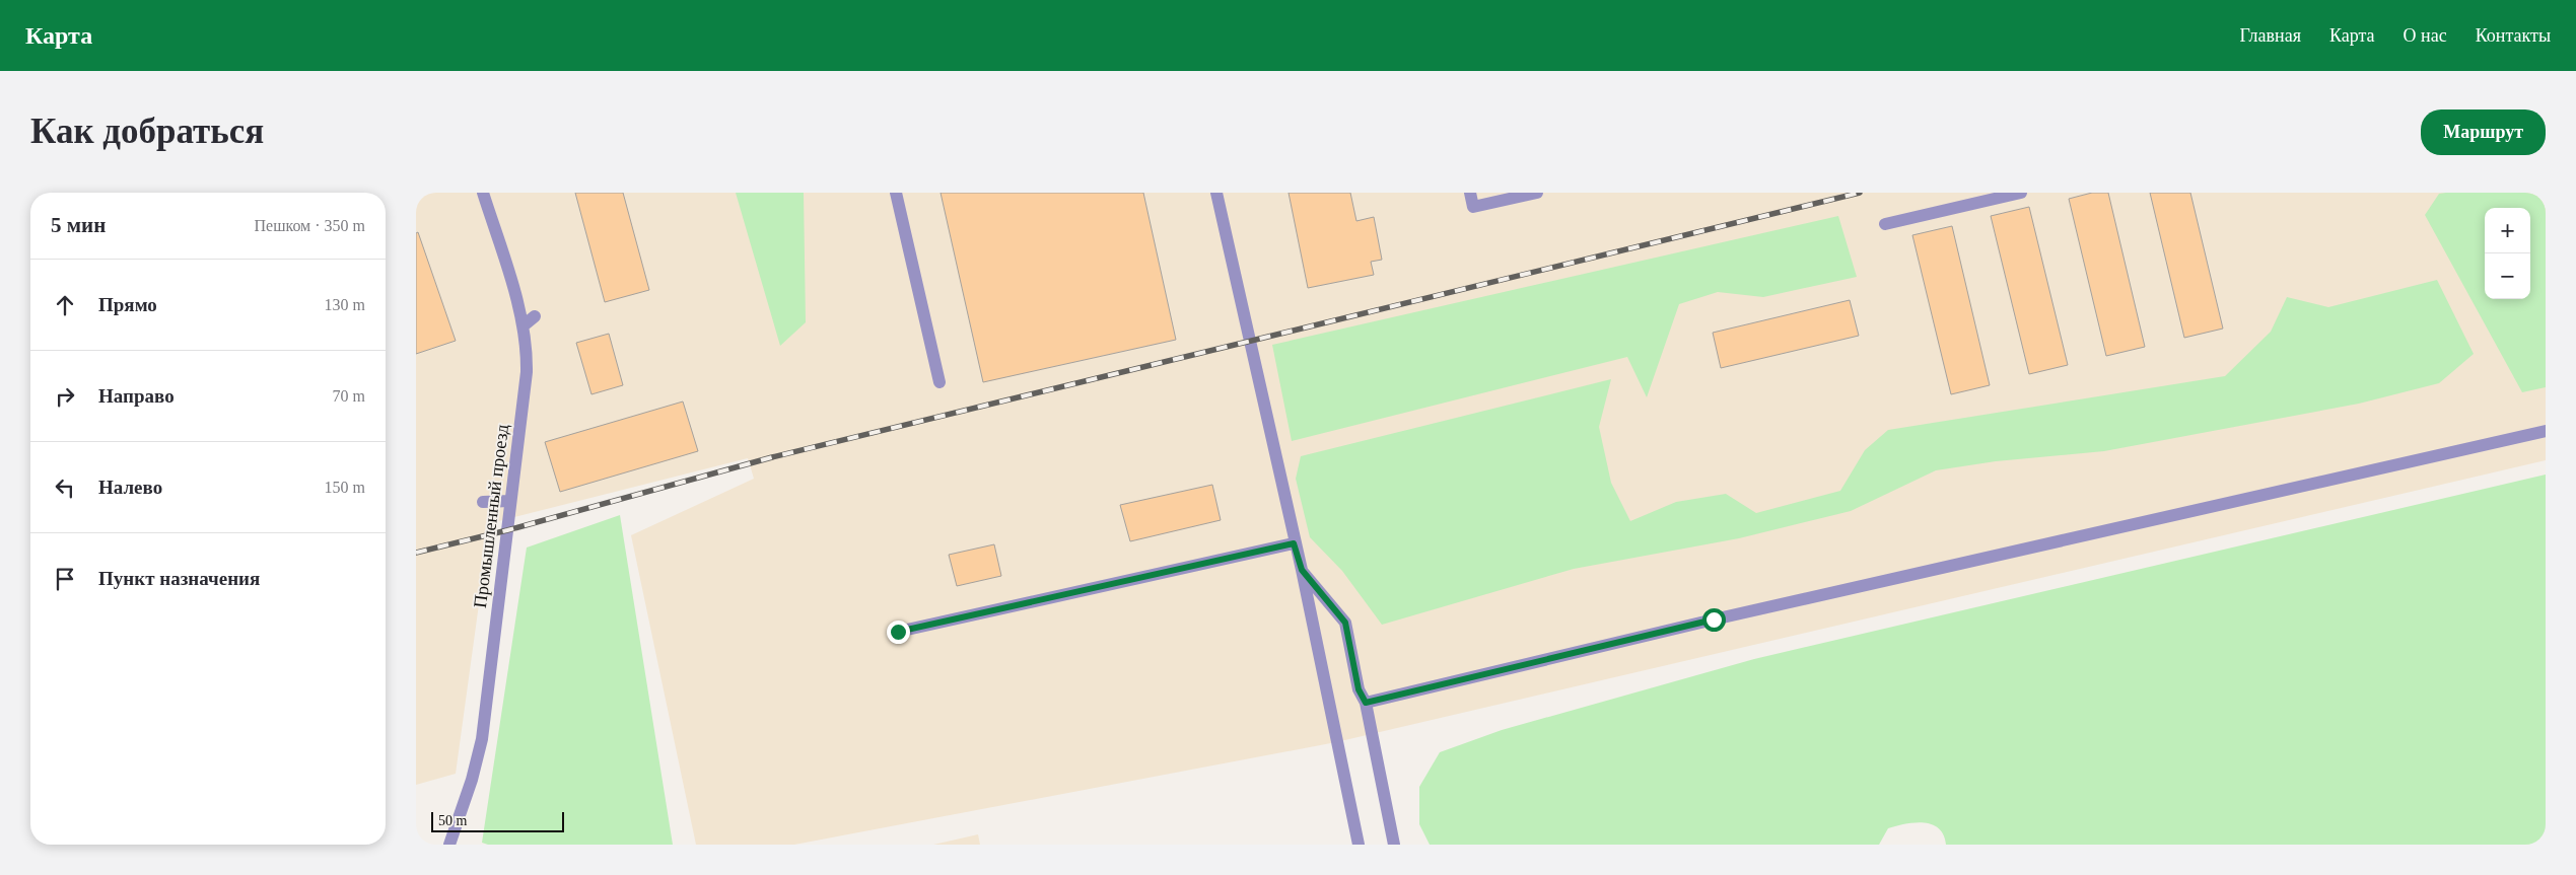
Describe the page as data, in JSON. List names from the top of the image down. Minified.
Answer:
{"streets":{"street":["Промышленный проезд"]},"scale_bar":"50 m","page":{"header":"Карта","nav":["Главная","Карта","О нас","Контакты"],"buttons":"Маршрут","title":"Как добраться","heading":["5 мин","Пешком · 350 m"],"map_buttons":["+","−"],"list":[["Прямо","130 m"],["Направо","70 m"],["Налево","150 m"],"Пункт назначения"],"scale":"50 m"}}
